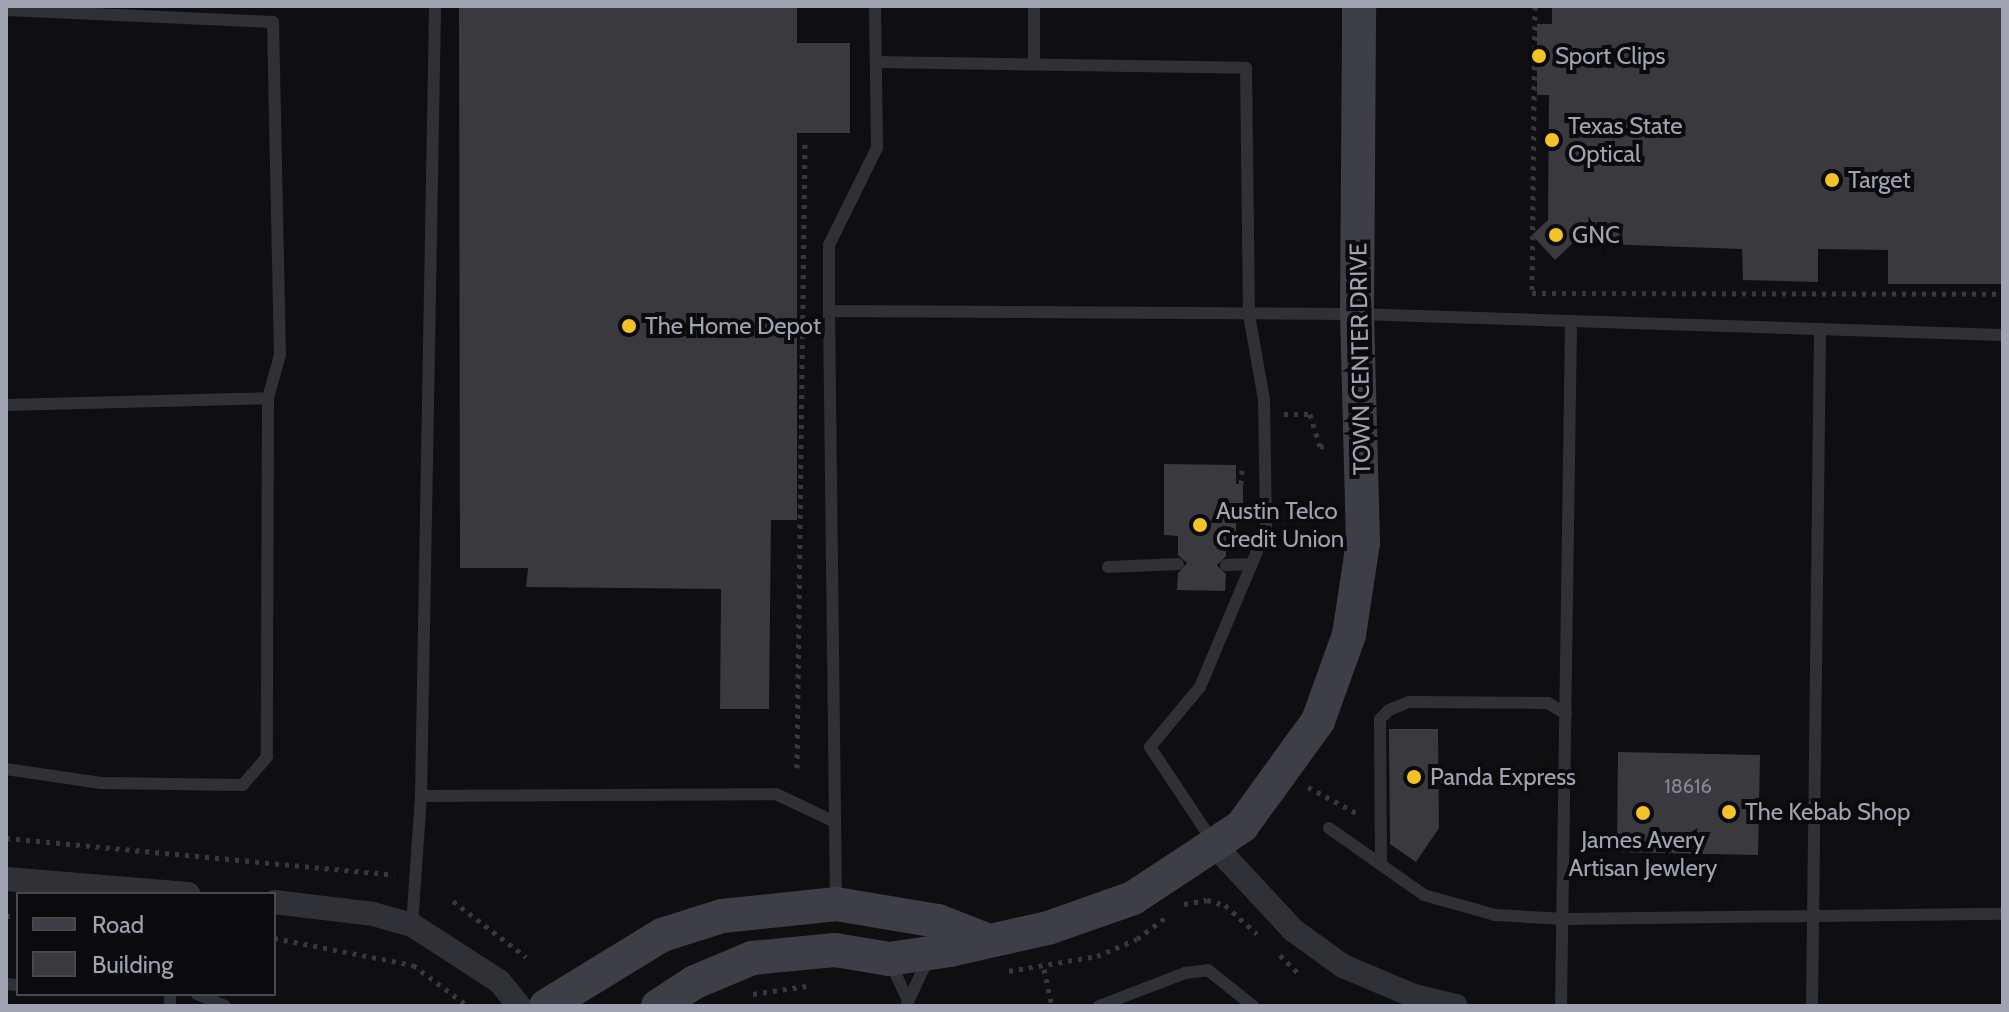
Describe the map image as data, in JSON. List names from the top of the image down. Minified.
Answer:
{"streets":{"street":["TOWN CENTER DRIVE"]},"places":["Sport Clips","Texas State Optical","Target","GNC","The Home Depot","Austin Telco Credit Union","Panda Express","The Kebab Shop","James Avery Artisan Jewlery"],"house_numbers":["18616"],"legend":["Road","Building"]}
